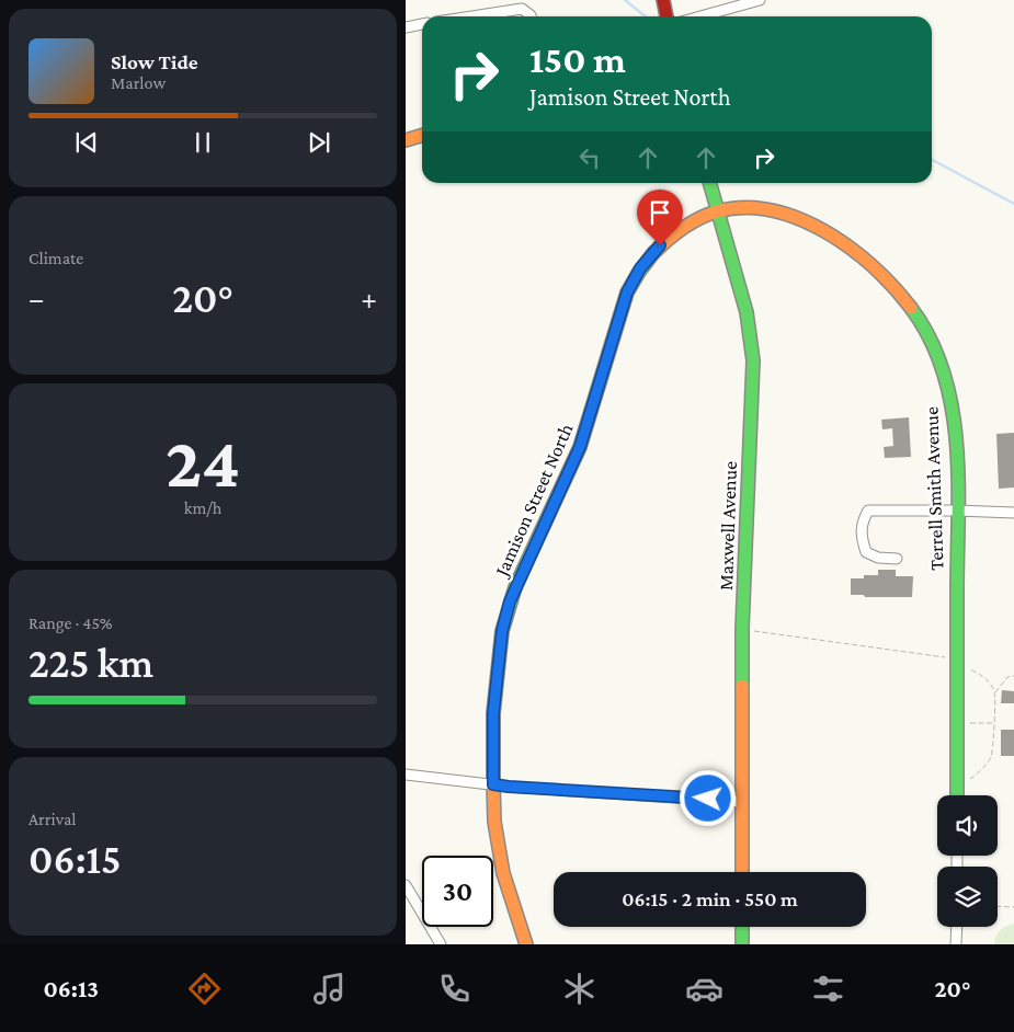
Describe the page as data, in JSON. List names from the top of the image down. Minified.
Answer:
{"streets":{"street":["Terrell Smith Avenue","Jamison Street North","Maxwell Avenue"]},"crossings":[["Terrell Smith Avenue","Jamison Street North"],["Terrell Smith Avenue","Maxwell Avenue"],["Jamison Street North","Maxwell Avenue"]],"page":{"turn":["150 m","Jamison Street North"],"song":["Slow Tide","Marlow"],"tile":["Climate",["24","km/h"],["Range · 45%","225 km"],["Arrival","06:15"]],"heat":["−","20°","+"],"limit":"30","trip":"06:15 · 2 min · 550 m","tabs":["06:13","20°"]}}
